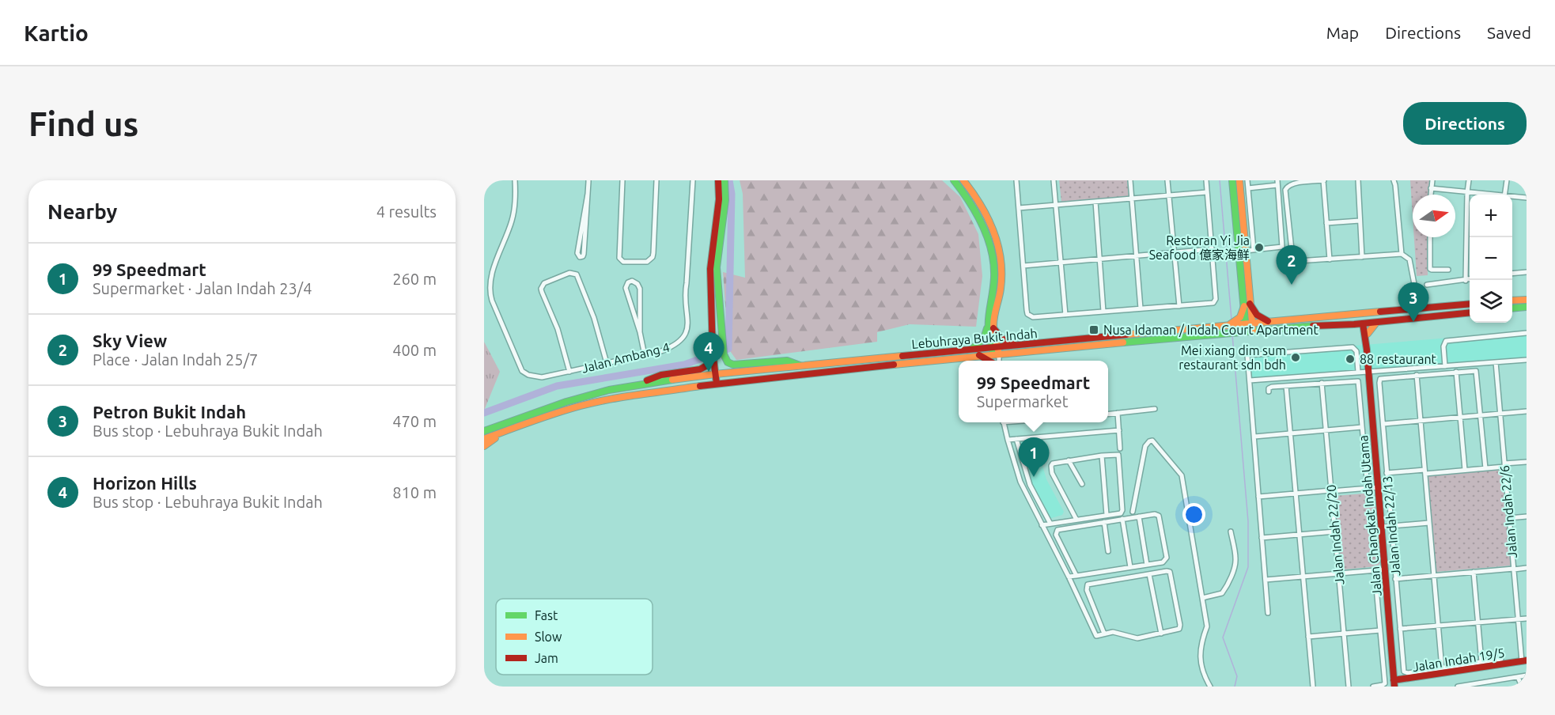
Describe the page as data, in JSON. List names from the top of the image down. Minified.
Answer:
{"streets":{"main road":["Lebuhraya Bukit Indah","Jalan Changkat Indah Utama","Jalan Indah 19/5"],"street":["Jalan Ambang 4","Jalan Indah 22/6","Jalan Indah 22/13","Jalan Indah 22/20"]},"crossings":[["Lebuhraya Bukit Indah","Jalan Changkat Indah Utama"],["Jalan Indah 22/6","Jalan Indah 19/5"],["Jalan Changkat Indah Utama","Jalan Indah 19/5"]],"places":{"other":["Restoran Yi Jia Seafood 億家海鲜","Mei xiang dim sum restaurant sdn bdh","88 restaurant"],"transit":["Nusa Idaman / Indah Court Apartment"]},"legend":["Fast","Slow","Jam"],"north":"right","page":{"header":"Kartio","nav":["Map","Directions","Saved"],"buttons":"Directions","title":"Find us","heading":["Nearby","4 results"],"map_buttons":["+","−"],"list":[{"mark":"1","name":"99 Speedmart","note":"Supermarket · Jalan Indah 23/4","value":"260 m"},{"mark":"2","name":"Sky View","note":"Place · Jalan Indah 25/7","value":"400 m"},{"mark":"3","name":"Petron Bukit Indah","note":"Bus stop · Lebuhraya Bukit Indah","value":"470 m"},{"mark":"4","name":"Horizon Hills","note":"Bus stop · Lebuhraya Bukit Indah","value":"810 m"}],"pins":["2","3","4","1"],"popup":["99 Speedmart","Supermarket"]}}
